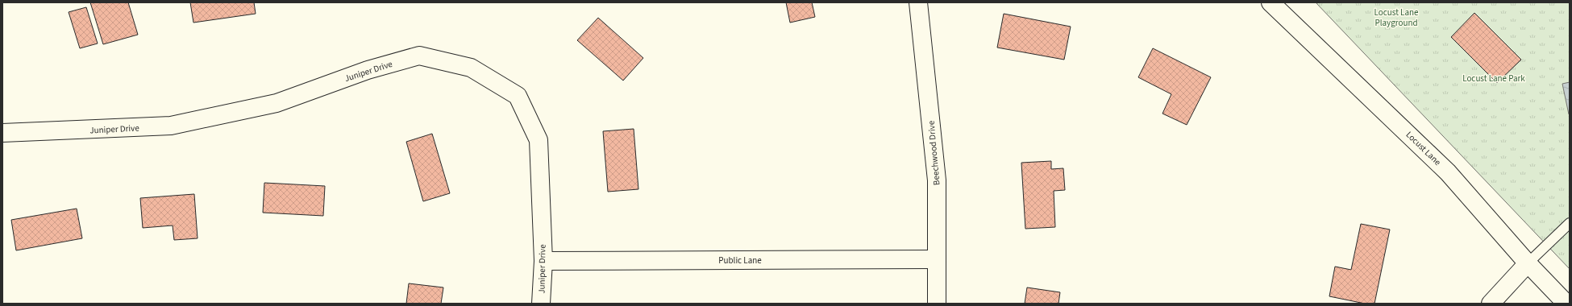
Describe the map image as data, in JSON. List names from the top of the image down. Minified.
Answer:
{"streets":{"street":["Juniper Drive","Locust Lane","Beechwood Drive","Public Lane"]},"crossings":[["Juniper Drive","Public Lane"],["Beechwood Drive","Public Lane"]],"parks":["Locust Lane Playground","Locust Lane Park"]}
